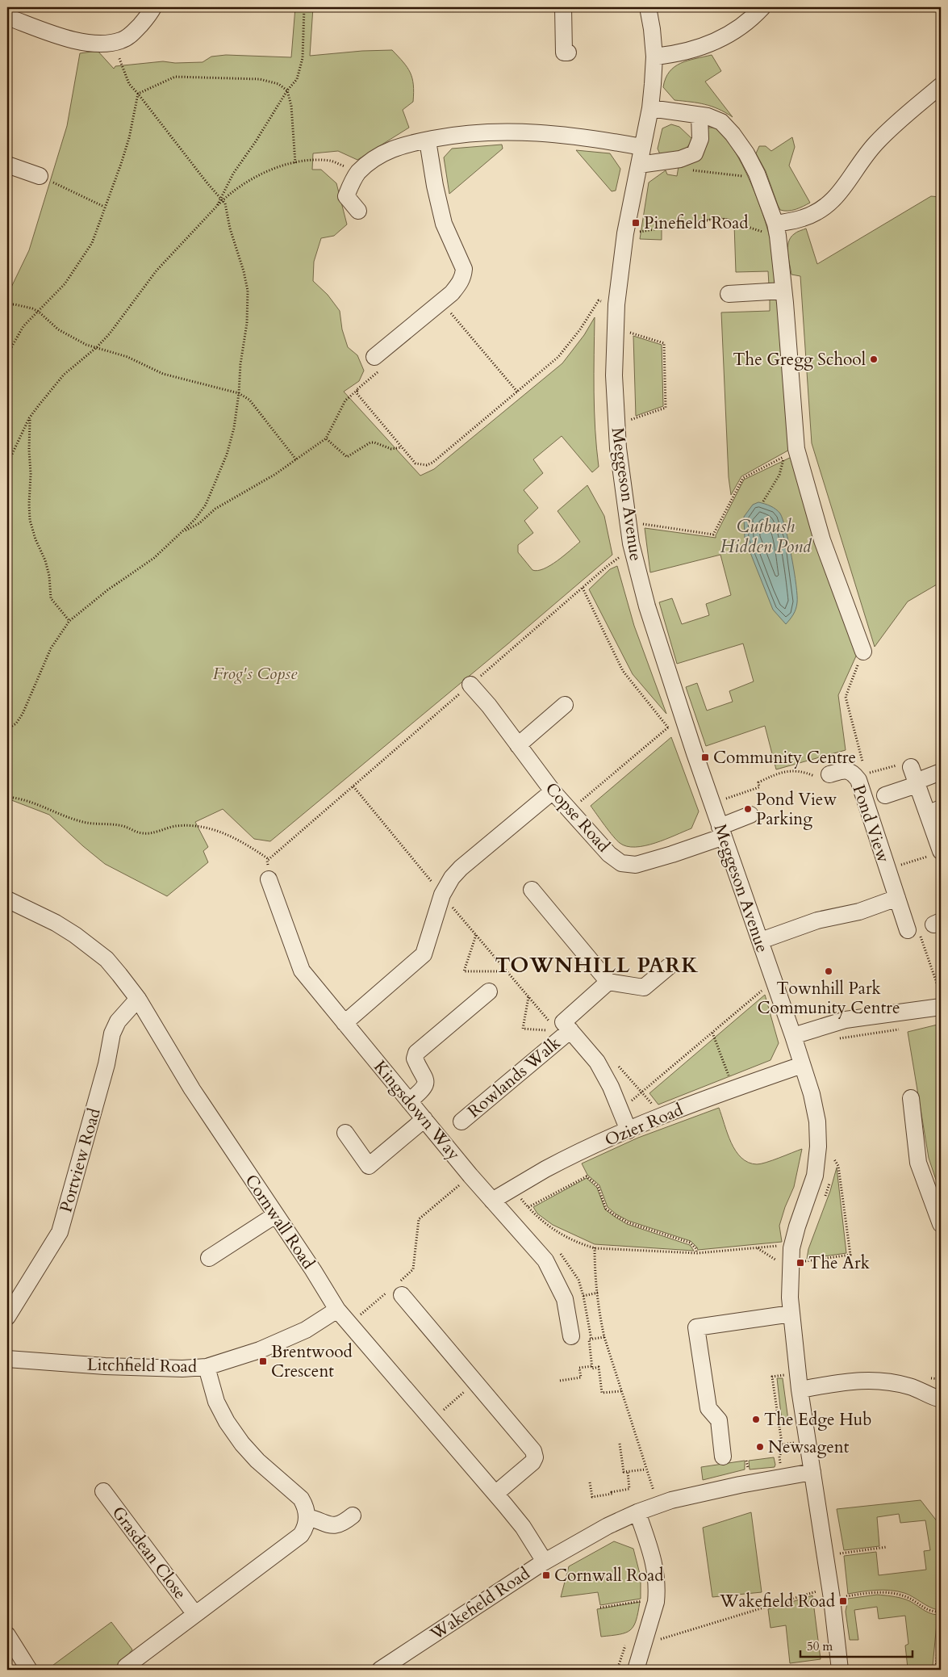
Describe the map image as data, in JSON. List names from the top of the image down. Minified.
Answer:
{"streets":{"street":["Meggeson Avenue","Copse Road","Pond View","Rowlands Walk","Kingsdown Way","Ozier Road","Portview Road","Cornwall Road","Litchfield Road","Grasdean Close","Wakefield Road"]},"crossings":[["Meggeson Avenue","Copse Road"],["Meggeson Avenue","Ozier Road"],["Meggeson Avenue","Wakefield Road"],["Rowlands Walk","Ozier Road"],["Kingsdown Way","Ozier Road"],["Portview Road","Cornwall Road"],["Cornwall Road","Litchfield Road"],["Cornwall Road","Wakefield Road"]],"districts":["TOWNHILL PARK"],"water":["Cutbush Hidden Pond"],"parks":["Frog's Copse"],"places":{"transit":["Pinefield Road","Community Centre","The Ark","Brentwood Crescent","Cornwall Road","Wakefield Road"],"other":["The Gregg School","Pond View Parking","Townhill Park Community Centre","The Edge Hub","Newsagent"]},"scale_bar":"50 m"}
